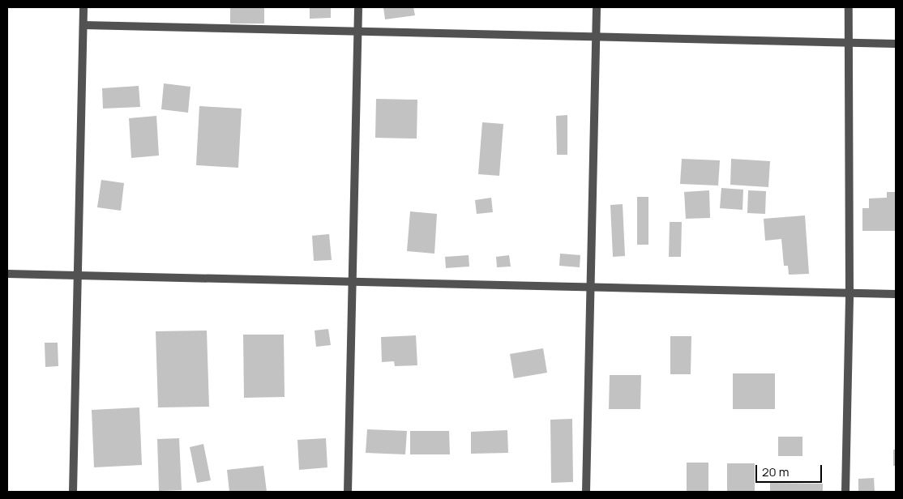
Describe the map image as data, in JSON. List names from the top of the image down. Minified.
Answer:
{"scale_bar":"20 m"}
